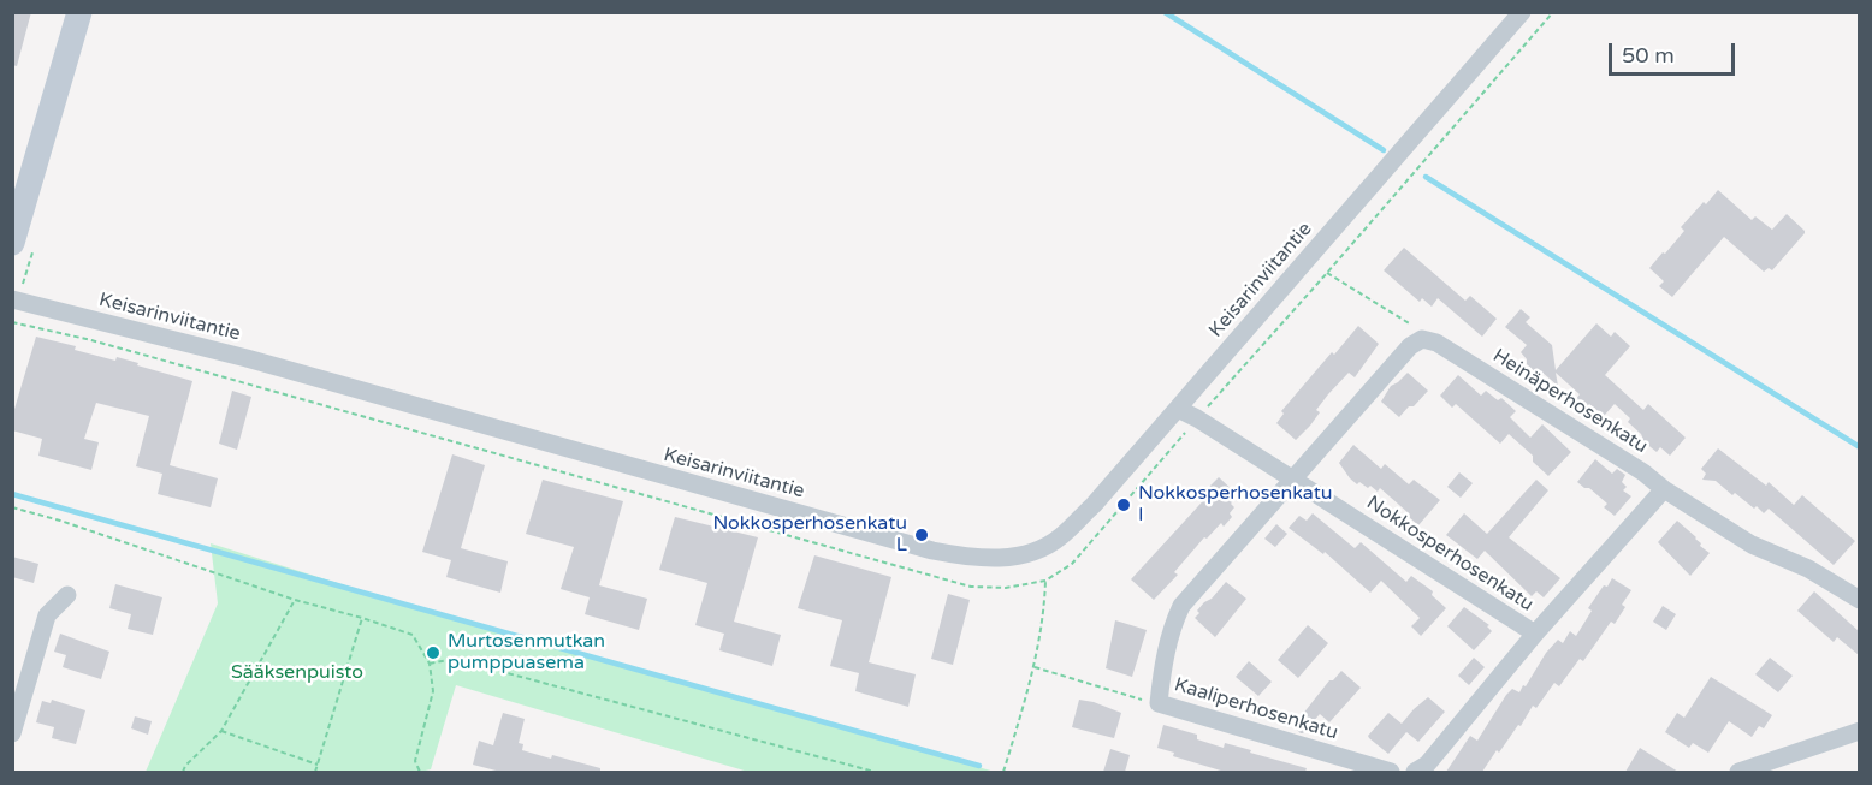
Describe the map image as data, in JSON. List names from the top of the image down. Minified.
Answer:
{"streets":{"street":["Keisarinviitantie","Heinäperhosenkatu","Nokkosperhosenkatu","Kaaliperhosenkatu"]},"crossings":[["Keisarinviitantie","Nokkosperhosenkatu"],["Heinäperhosenkatu","Nokkosperhosenkatu"],["Nokkosperhosenkatu","Kaaliperhosenkatu"]],"parks":["Sääksenpuisto"],"places":["Nokkosperhosenkatu I","Nokkosperhosenkatu L","Murtosenmutkan pumppuasema"],"scale_bar":"50 m"}
